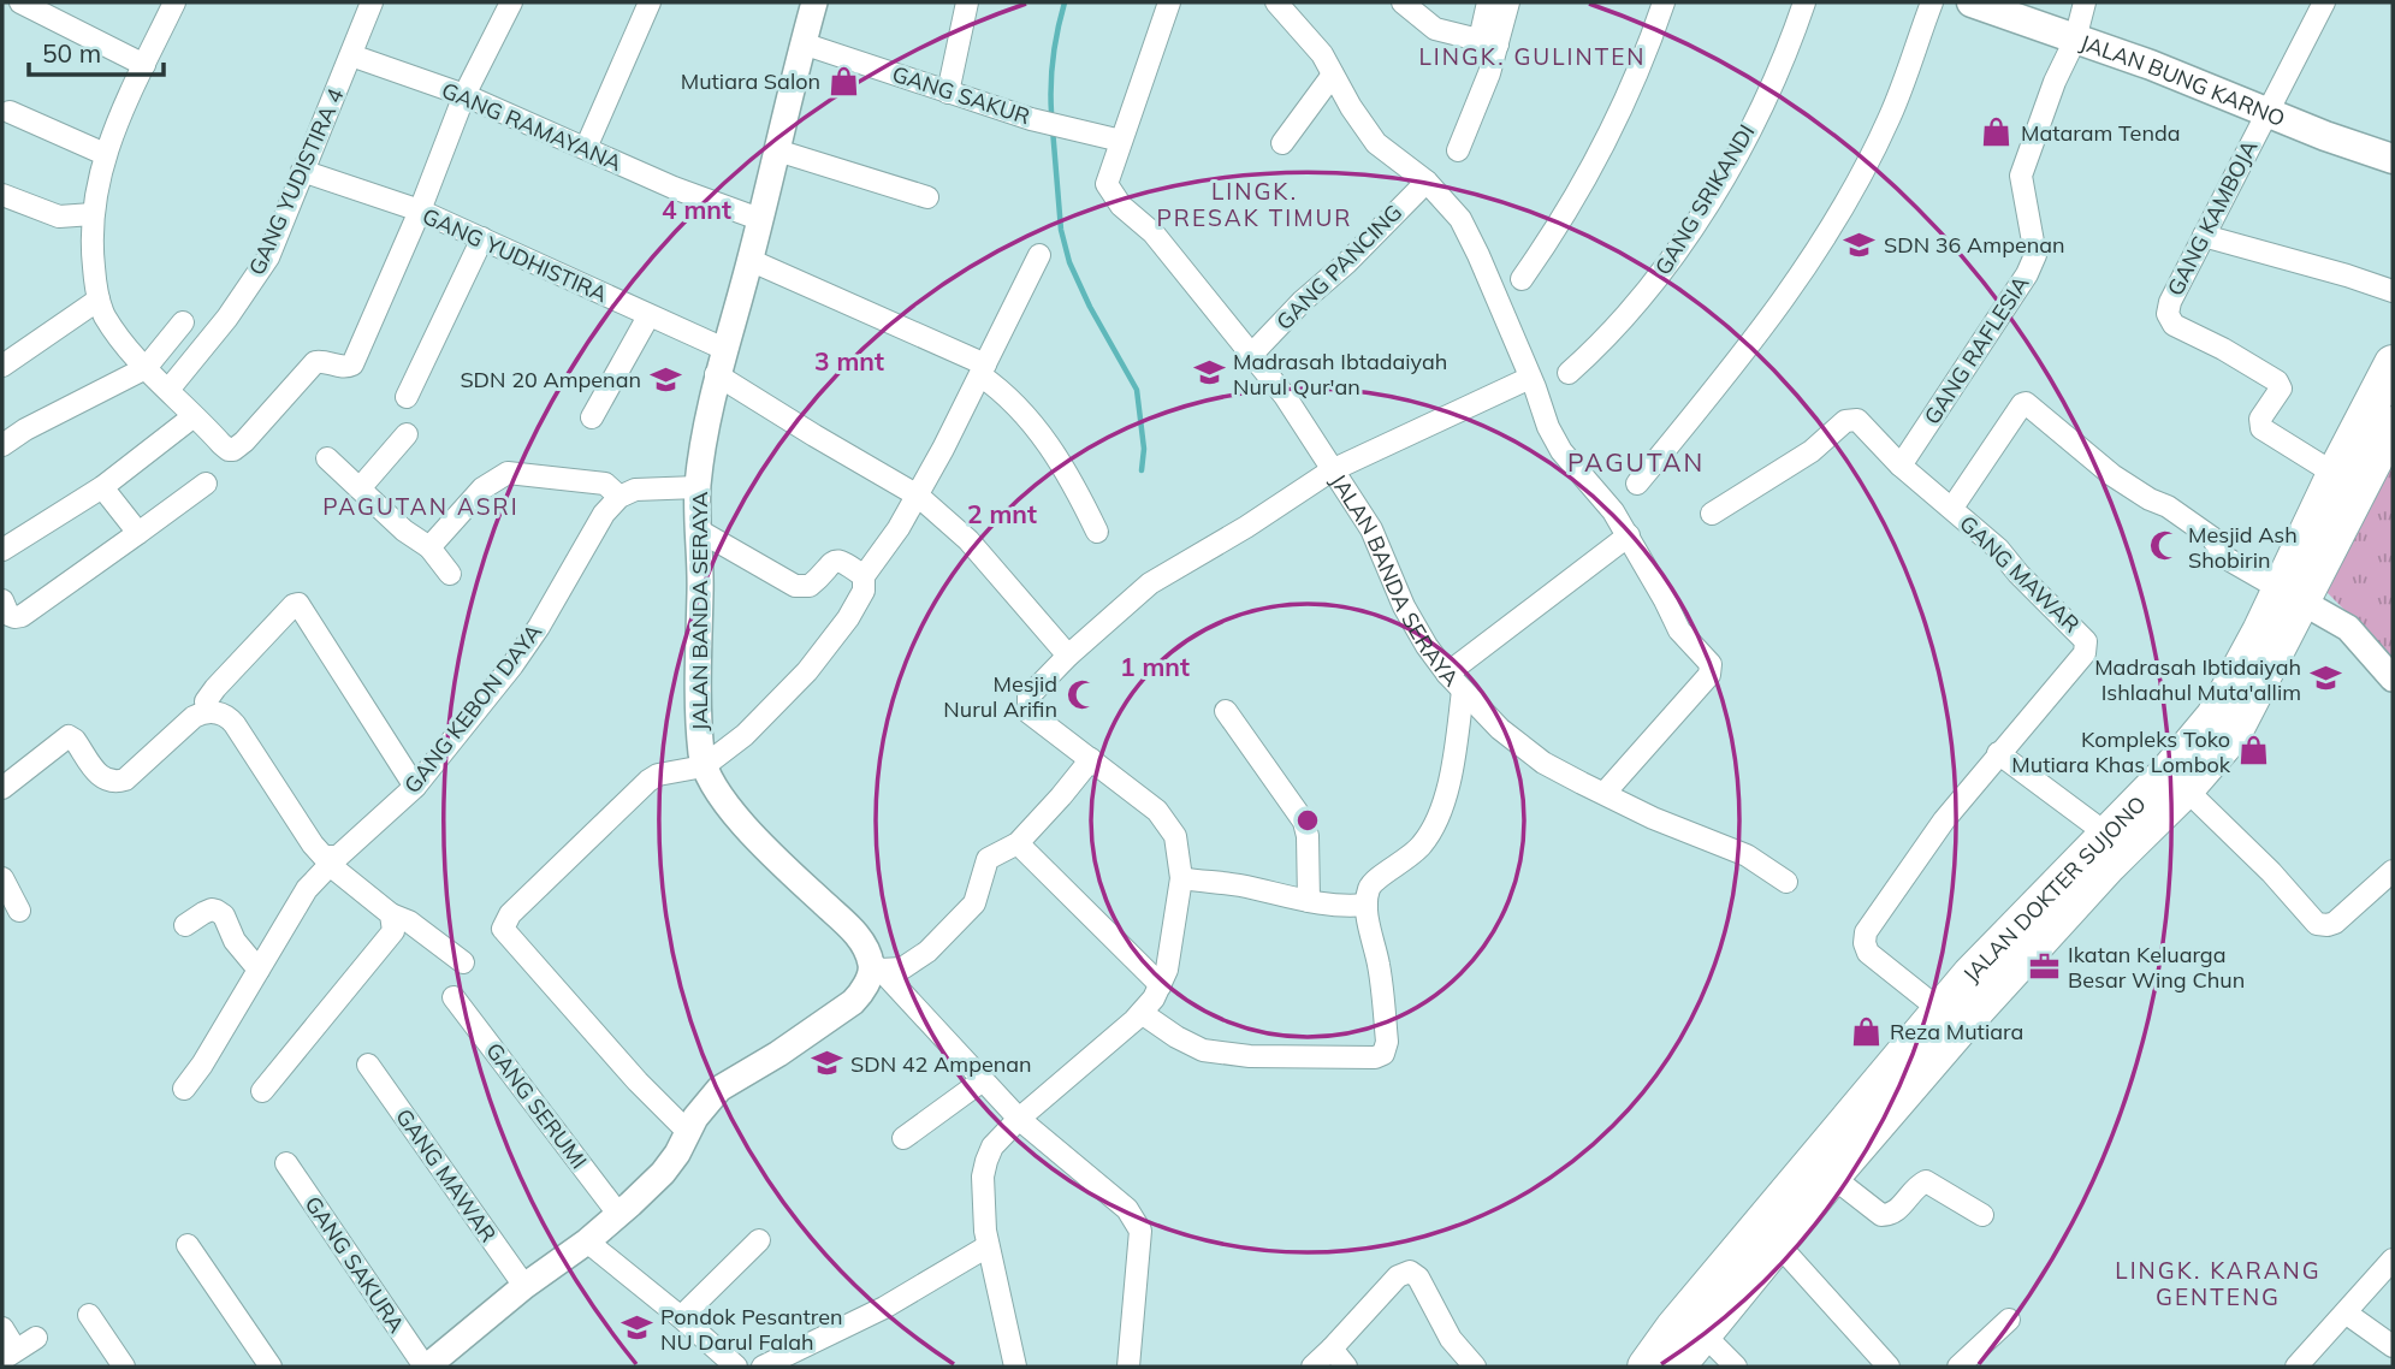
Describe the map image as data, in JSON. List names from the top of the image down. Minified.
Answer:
{"streets":{"highway":["JALAN DOKTER SUJONO"],"main road":["JALAN BUNG KARNO"],"street":["GANG SAKUR","GANG RAMAYANA","GANG YUDISTIRA 4","GANG SRIKANDI","GANG KAMBOJA","GANG YUDHISTIRA","GANG PANCING","GANG RAFLESIA","GANG MAWAR","JALAN BANDA SERAYA","GANG KEBON DAYA","GANG SERUMI","GANG SAKURA"]},"crossings":[["JALAN BUNG KARNO","GANG KAMBOJA"],["JALAN BUNG KARNO","GANG RAFLESIA"],["GANG SAKUR","JALAN BANDA SERAYA"],["GANG RAMAYANA","GANG YUDISTIRA 4"],["GANG RAMAYANA","JALAN BANDA SERAYA"],["GANG YUDISTIRA 4","GANG YUDHISTIRA"],["GANG KAMBOJA","JALAN DOKTER SUJONO"],["GANG YUDHISTIRA","JALAN BANDA SERAYA"],["GANG PANCING","JALAN BANDA SERAYA"],["GANG RAFLESIA","GANG MAWAR"],["GANG MAWAR","JALAN DOKTER SUJONO"]],"districts":["LINGK. GULINTEN","LINGK. PRESAK TIMUR","PAGUTAN","PAGUTAN ASRI","LINGK. KARANG GENTENG"],"places":{"shop":["Mutiara Salon","Mataram Tenda","Kompleks Toko Mutiara Khas Lombok","Reza Mutiara"],"school or university":["SDN 36 Ampenan","Madrasah Ibtadaiyah Nurul Qur'an","SDN 20 Ampenan","Madrasah Ibtidaiyah Ishlaahul Muta'allim","SDN 42 Ampenan","Pondok Pesantren NU Darul Falah"],"mosque":["Mesjid Ash Shobirin","Mesjid Nurul Arifin"],"office":["Ikatan Keluarga Besar Wing Chun"]},"scale_bar":"50 m","rings":["4 mnt","3 mnt","2 mnt","1 mnt"]}
